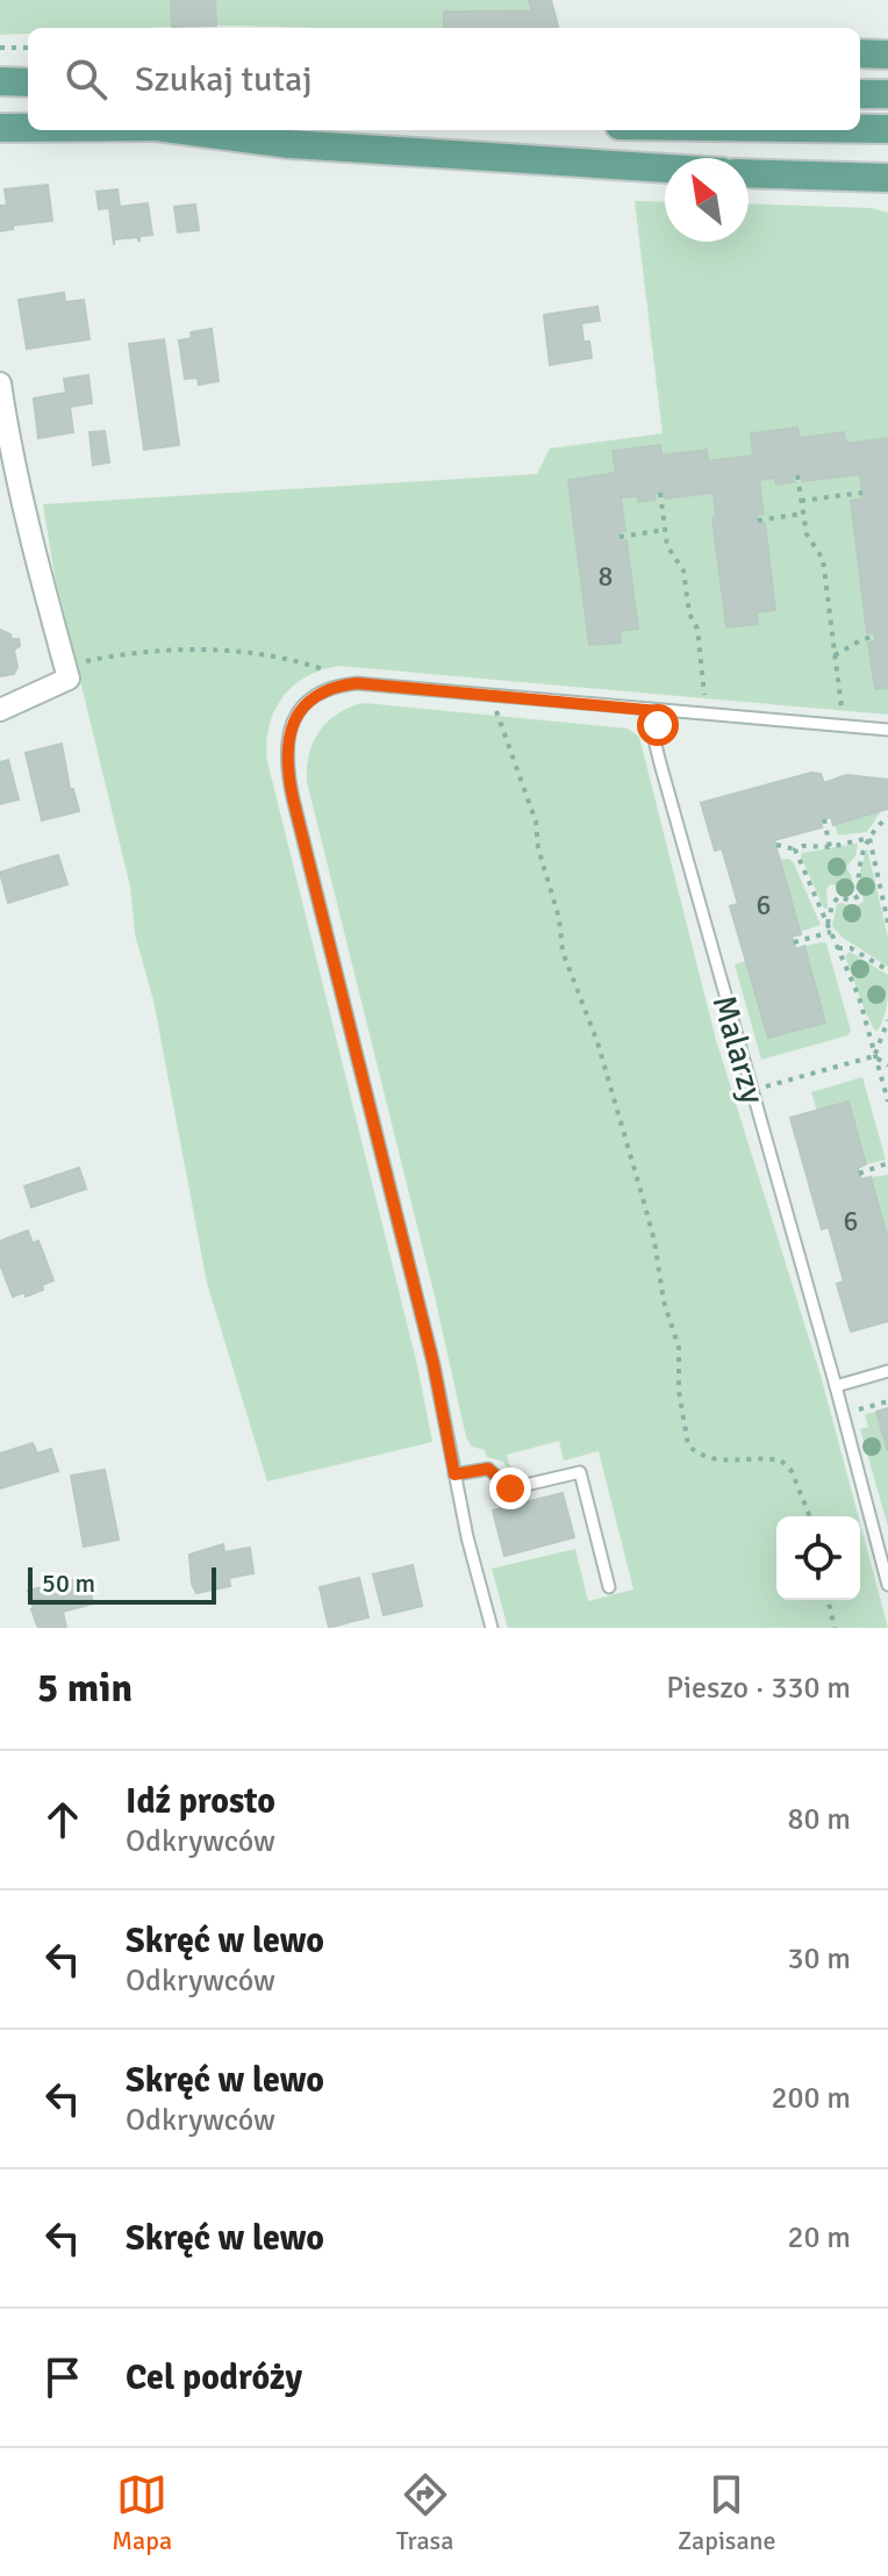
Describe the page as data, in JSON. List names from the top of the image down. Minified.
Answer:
{"streets":{"lane":["Malarzy"]},"house_numbers":["8","6","6"],"scale_bar":"50 m","north":"top left","page":{"search":"Szukaj tutaj","scale":"50 m","heading":["5 min","Pieszo · 330 m"],"list":[["Idź prosto","Odkrywców","80 m"],["Skręć w lewo","Odkrywców","30 m"],["Skręć w lewo","Odkrywców","200 m"],["Skręć w lewo","20 m"],"Cel podróży"],"nav":["Mapa","Trasa","Zapisane"]}}
